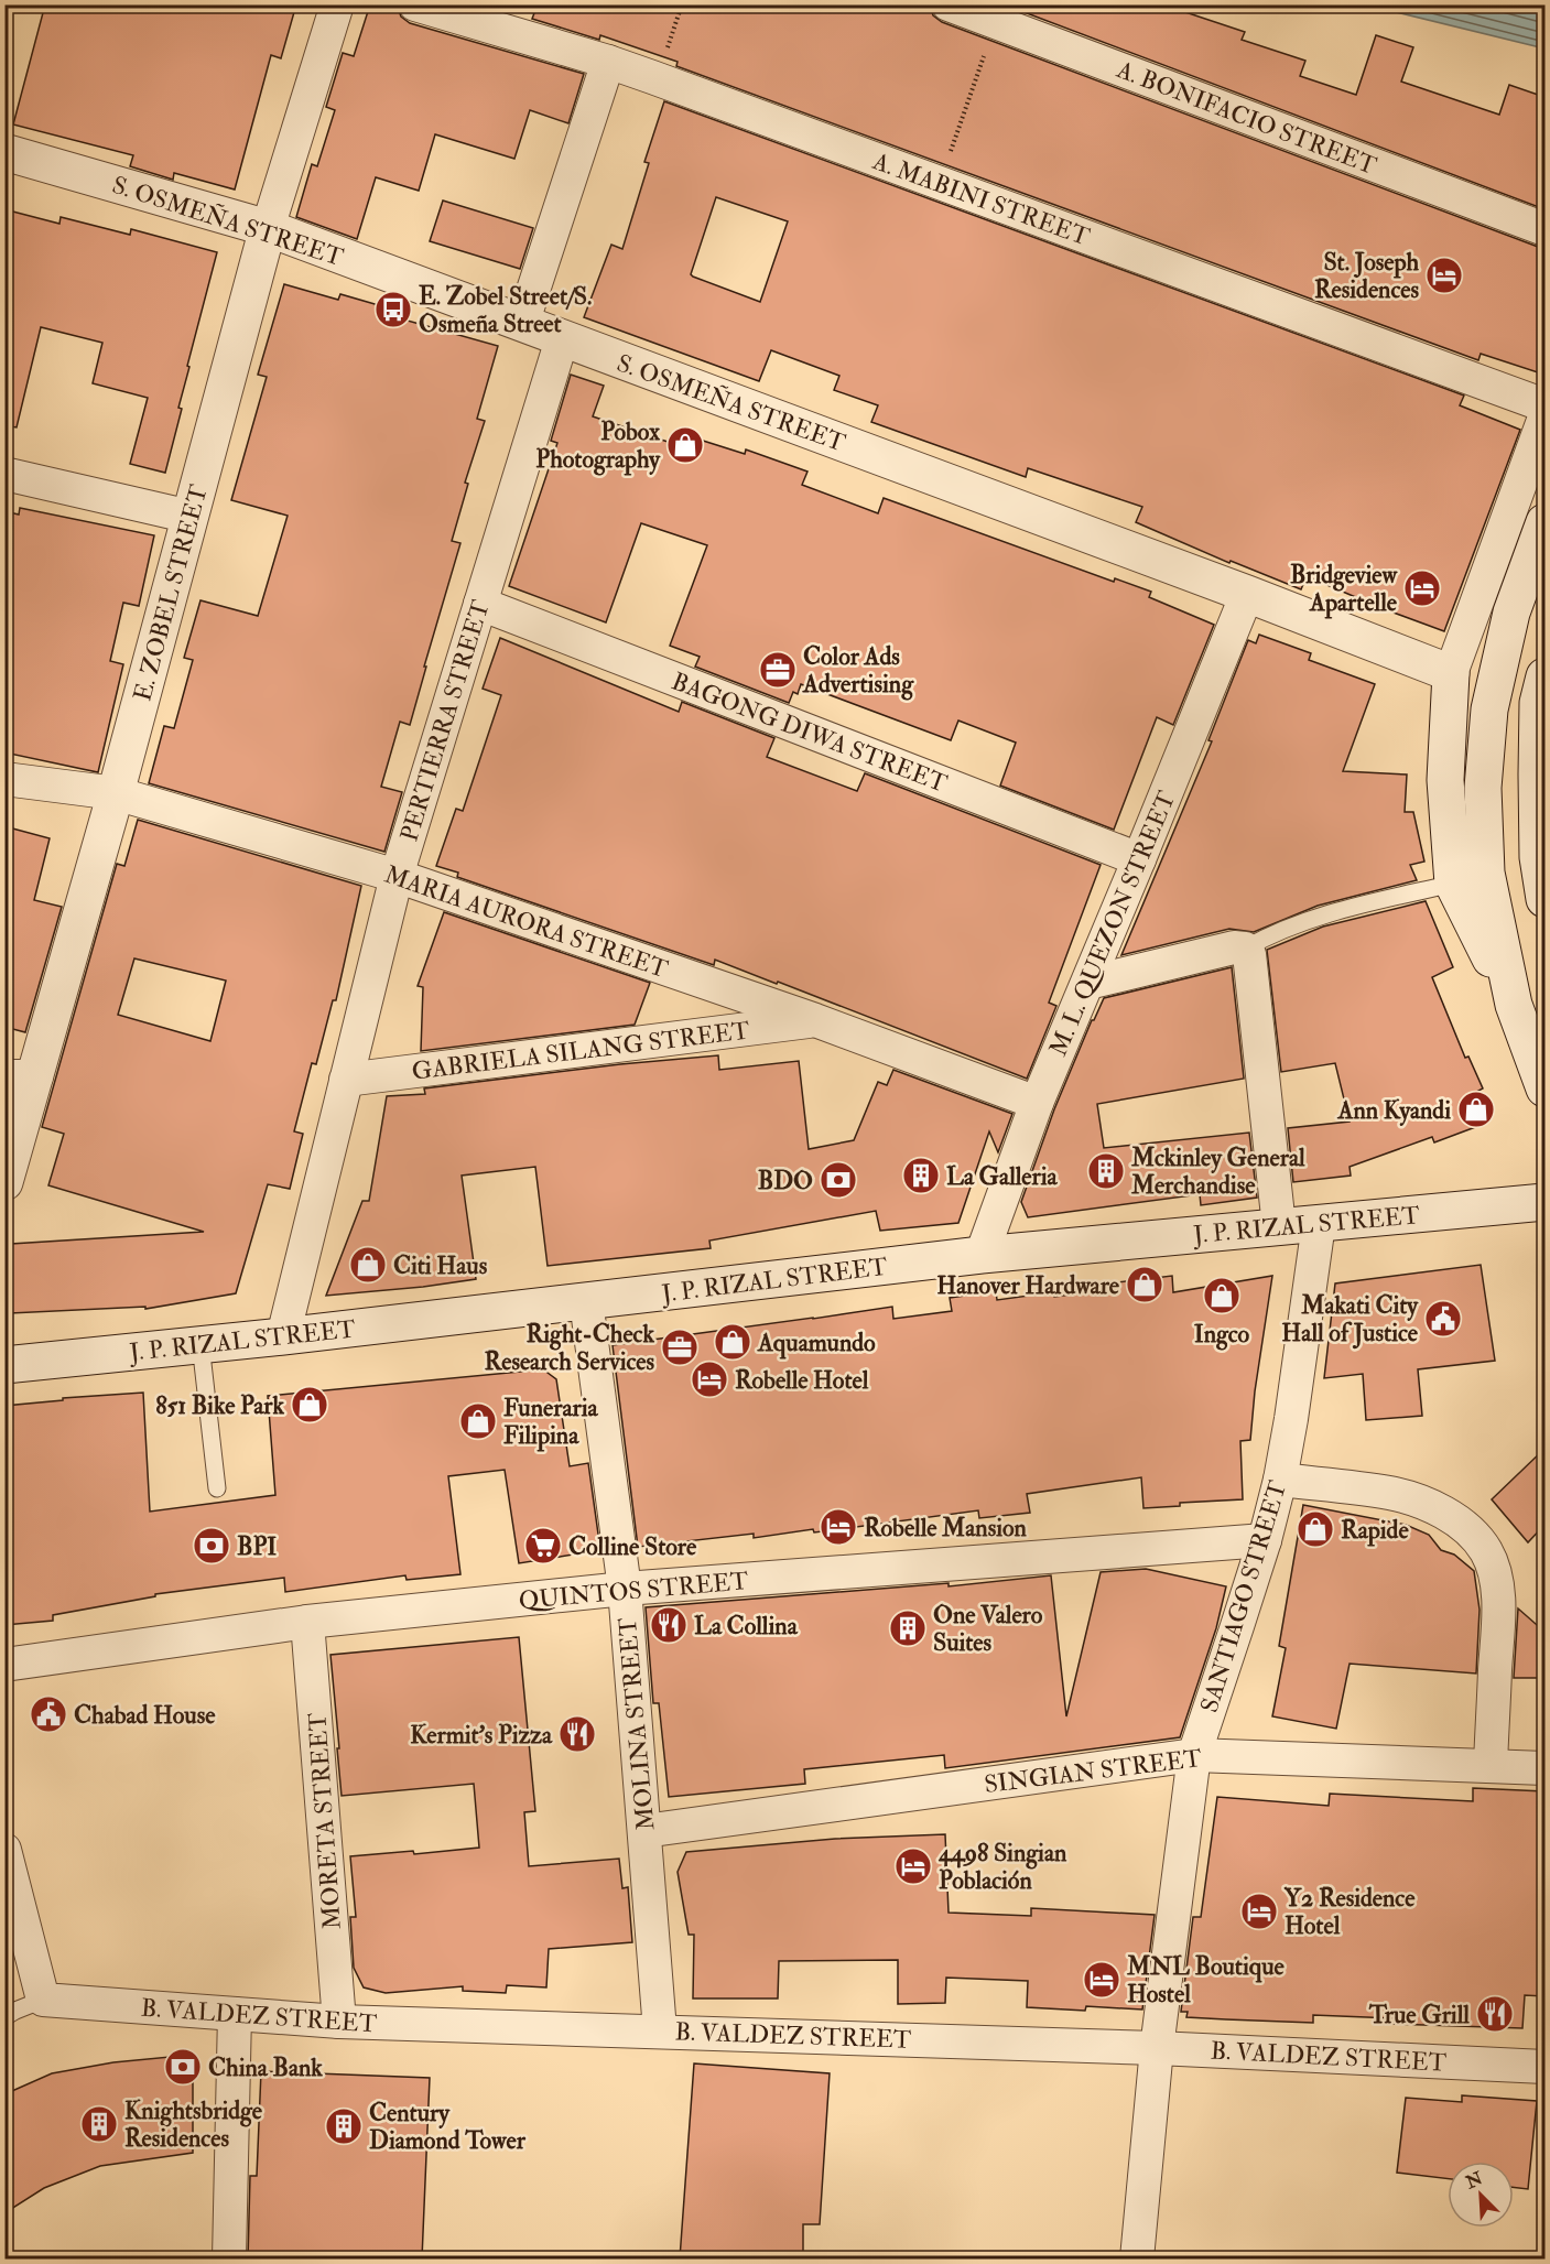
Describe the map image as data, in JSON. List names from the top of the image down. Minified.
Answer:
{"streets":{"main road":["S. OSMEÑA STREET","E. ZOBEL STREET","J. P. RIZAL STREET"],"street":["A. BONIFACIO STREET","A. MABINI STREET","PERTIERRA STREET","BAGONG DIWA STREET","MARIA AURORA STREET","M. L. QUEZON STREET","GABRIELA SILANG STREET","QUINTOS STREET","SANTIAGO STREET","MOLINA STREET","SINGIAN STREET","MORETA STREET","B. VALDEZ STREET"]},"crossings":[["S. OSMEÑA STREET","E. ZOBEL STREET"],["S. OSMEÑA STREET","PERTIERRA STREET"],["S. OSMEÑA STREET","M. L. QUEZON STREET"],["E. ZOBEL STREET","MARIA AURORA STREET"],["PERTIERRA STREET","BAGONG DIWA STREET"],["PERTIERRA STREET","MARIA AURORA STREET"],["PERTIERRA STREET","GABRIELA SILANG STREET"],["PERTIERRA STREET","J. P. RIZAL STREET"],["BAGONG DIWA STREET","M. L. QUEZON STREET"],["MARIA AURORA STREET","M. L. QUEZON STREET"],["MARIA AURORA STREET","GABRIELA SILANG STREET"],["M. L. QUEZON STREET","J. P. RIZAL STREET"],["J. P. RIZAL STREET","SANTIAGO STREET"],["J. P. RIZAL STREET","MOLINA STREET"],["QUINTOS STREET","SANTIAGO STREET"],["QUINTOS STREET","MOLINA STREET"],["QUINTOS STREET","MORETA STREET"],["SANTIAGO STREET","SINGIAN STREET"],["SANTIAGO STREET","B. VALDEZ STREET"],["MOLINA STREET","SINGIAN STREET"],["MOLINA STREET","B. VALDEZ STREET"],["MORETA STREET","B. VALDEZ STREET"]],"places":{"hotel":["St. Joseph Residences","Bridgeview Apartelle","Robelle Hotel","Robelle Mansion","4498 Singian Población","Y2 Residence Hotel","MNL Boutique Hostel"],"bus stop":["E. Zobel Street/S. Osmeña Street"],"shop":["Pobox Photography","Ann Kyandi","Citi Haus","Hanover Hardware","Ingco","Aquamundo","851 Bike Park","Funeraria Filipina","Rapide"],"office":["Color Ads Advertising","Right-Check Research Services"],"building":["Mckinley General Merchandise","La Galleria","One Valero Suites","Knightsbridge Residences","Century Diamond Tower"],"bank":["BDO","BPI","China Bank"],"public building":["Makati City Hall of Justice","Chabad House"],"supermarket":["Colline Store"],"restaurant":["La Collina","Kermit's Pizza","True Grill"]},"north":"top left"}
